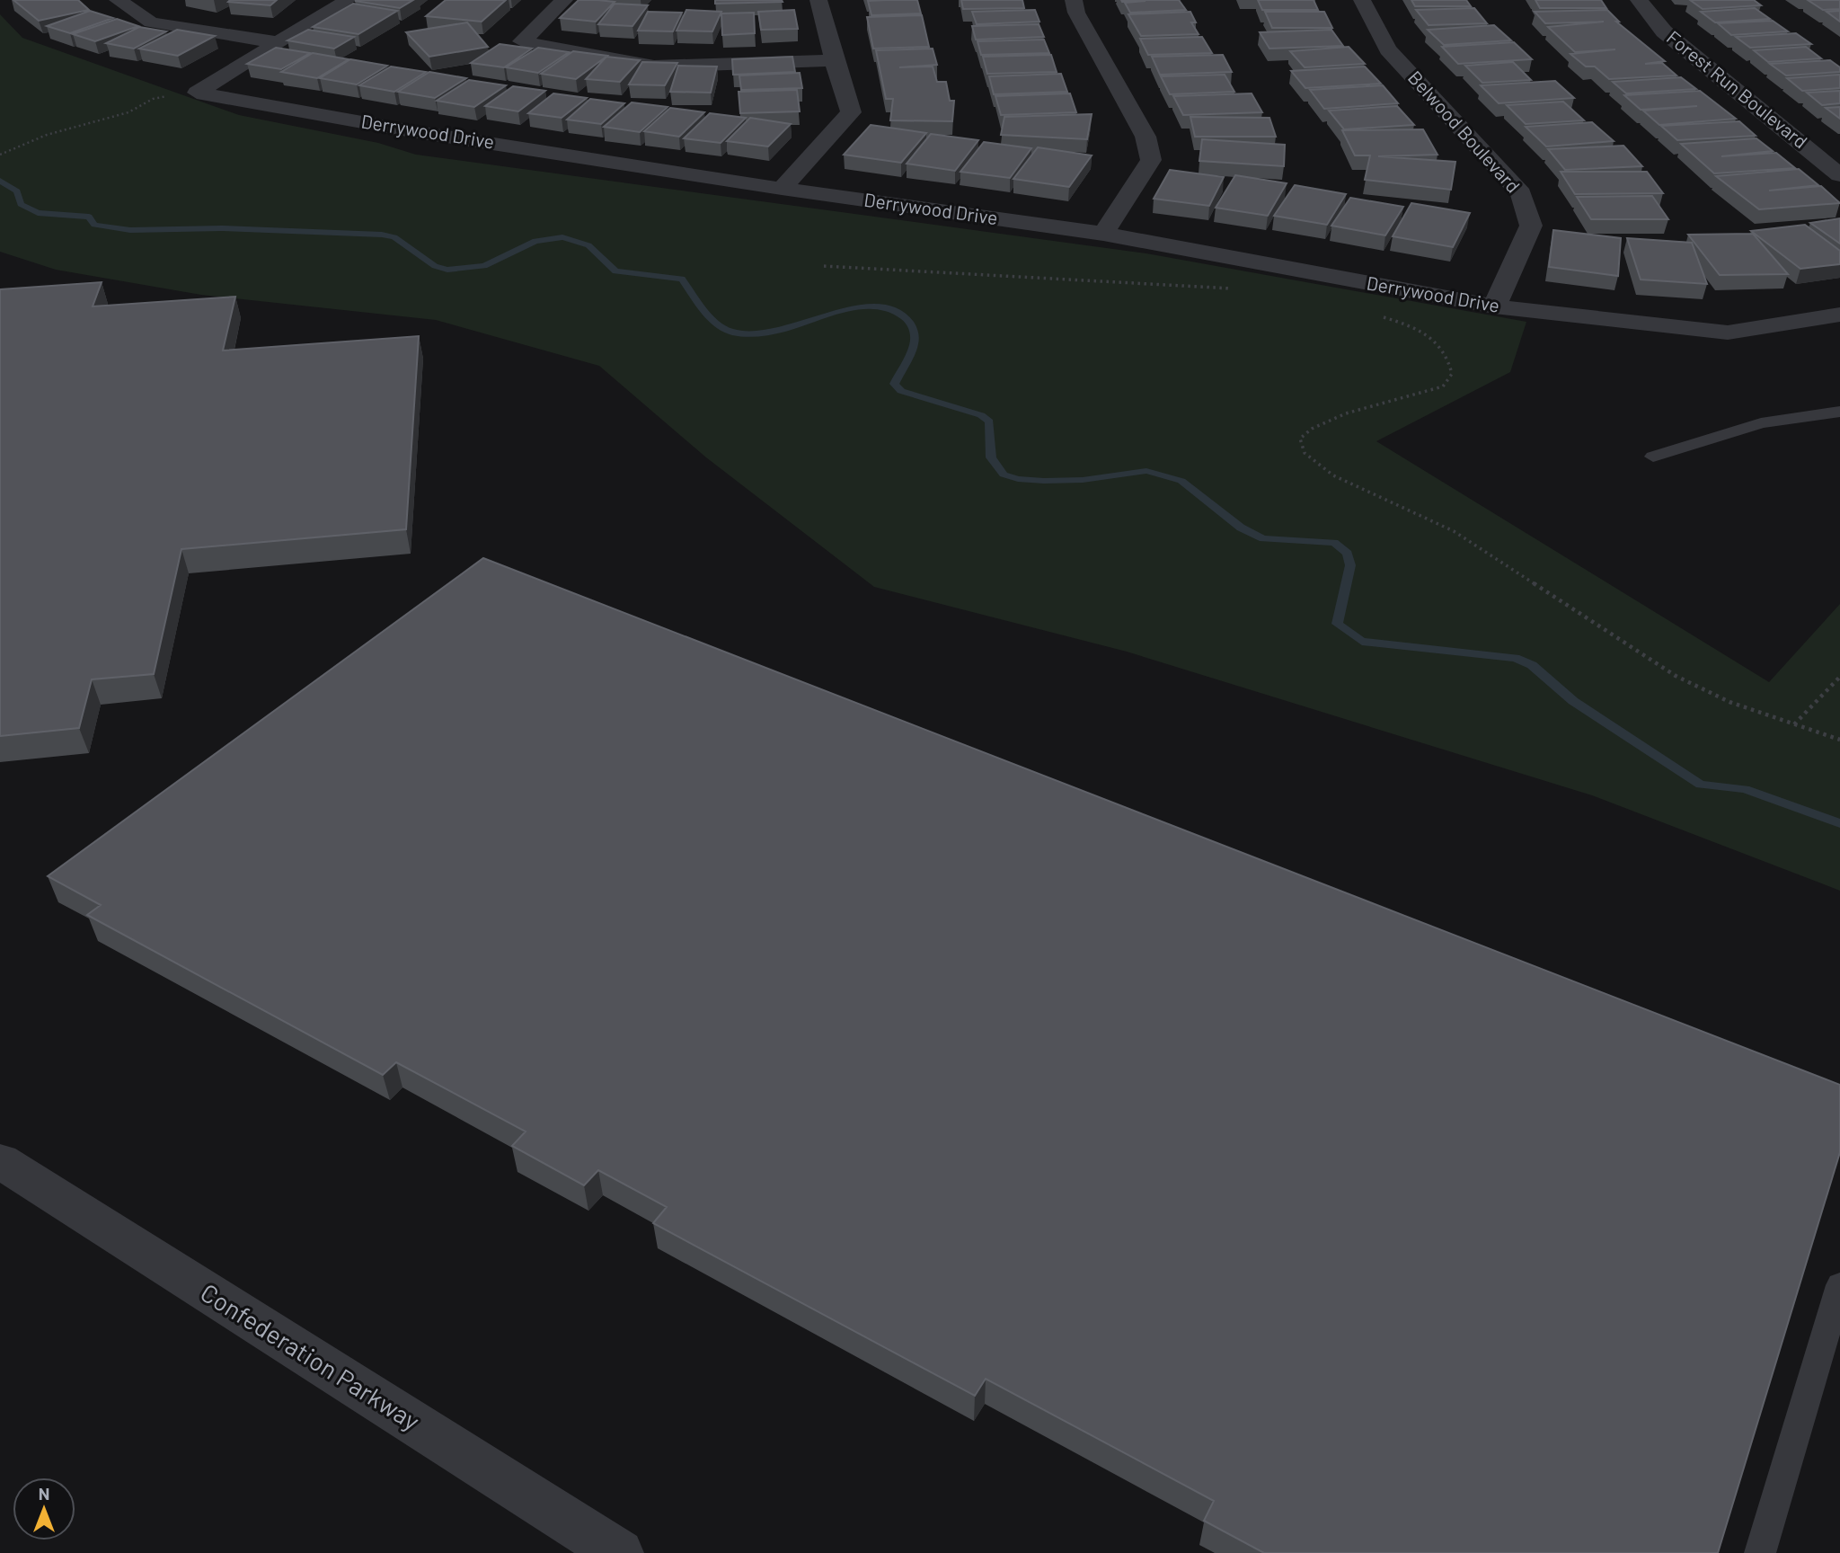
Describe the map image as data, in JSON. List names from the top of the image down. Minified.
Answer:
{"streets":{"street":["Forest Run Boulevard","Derrywood Drive","Belwood Boulevard","Confederation Parkway"]},"crossings":[["Derrywood Drive","Belwood Boulevard"]],"north":"top"}
